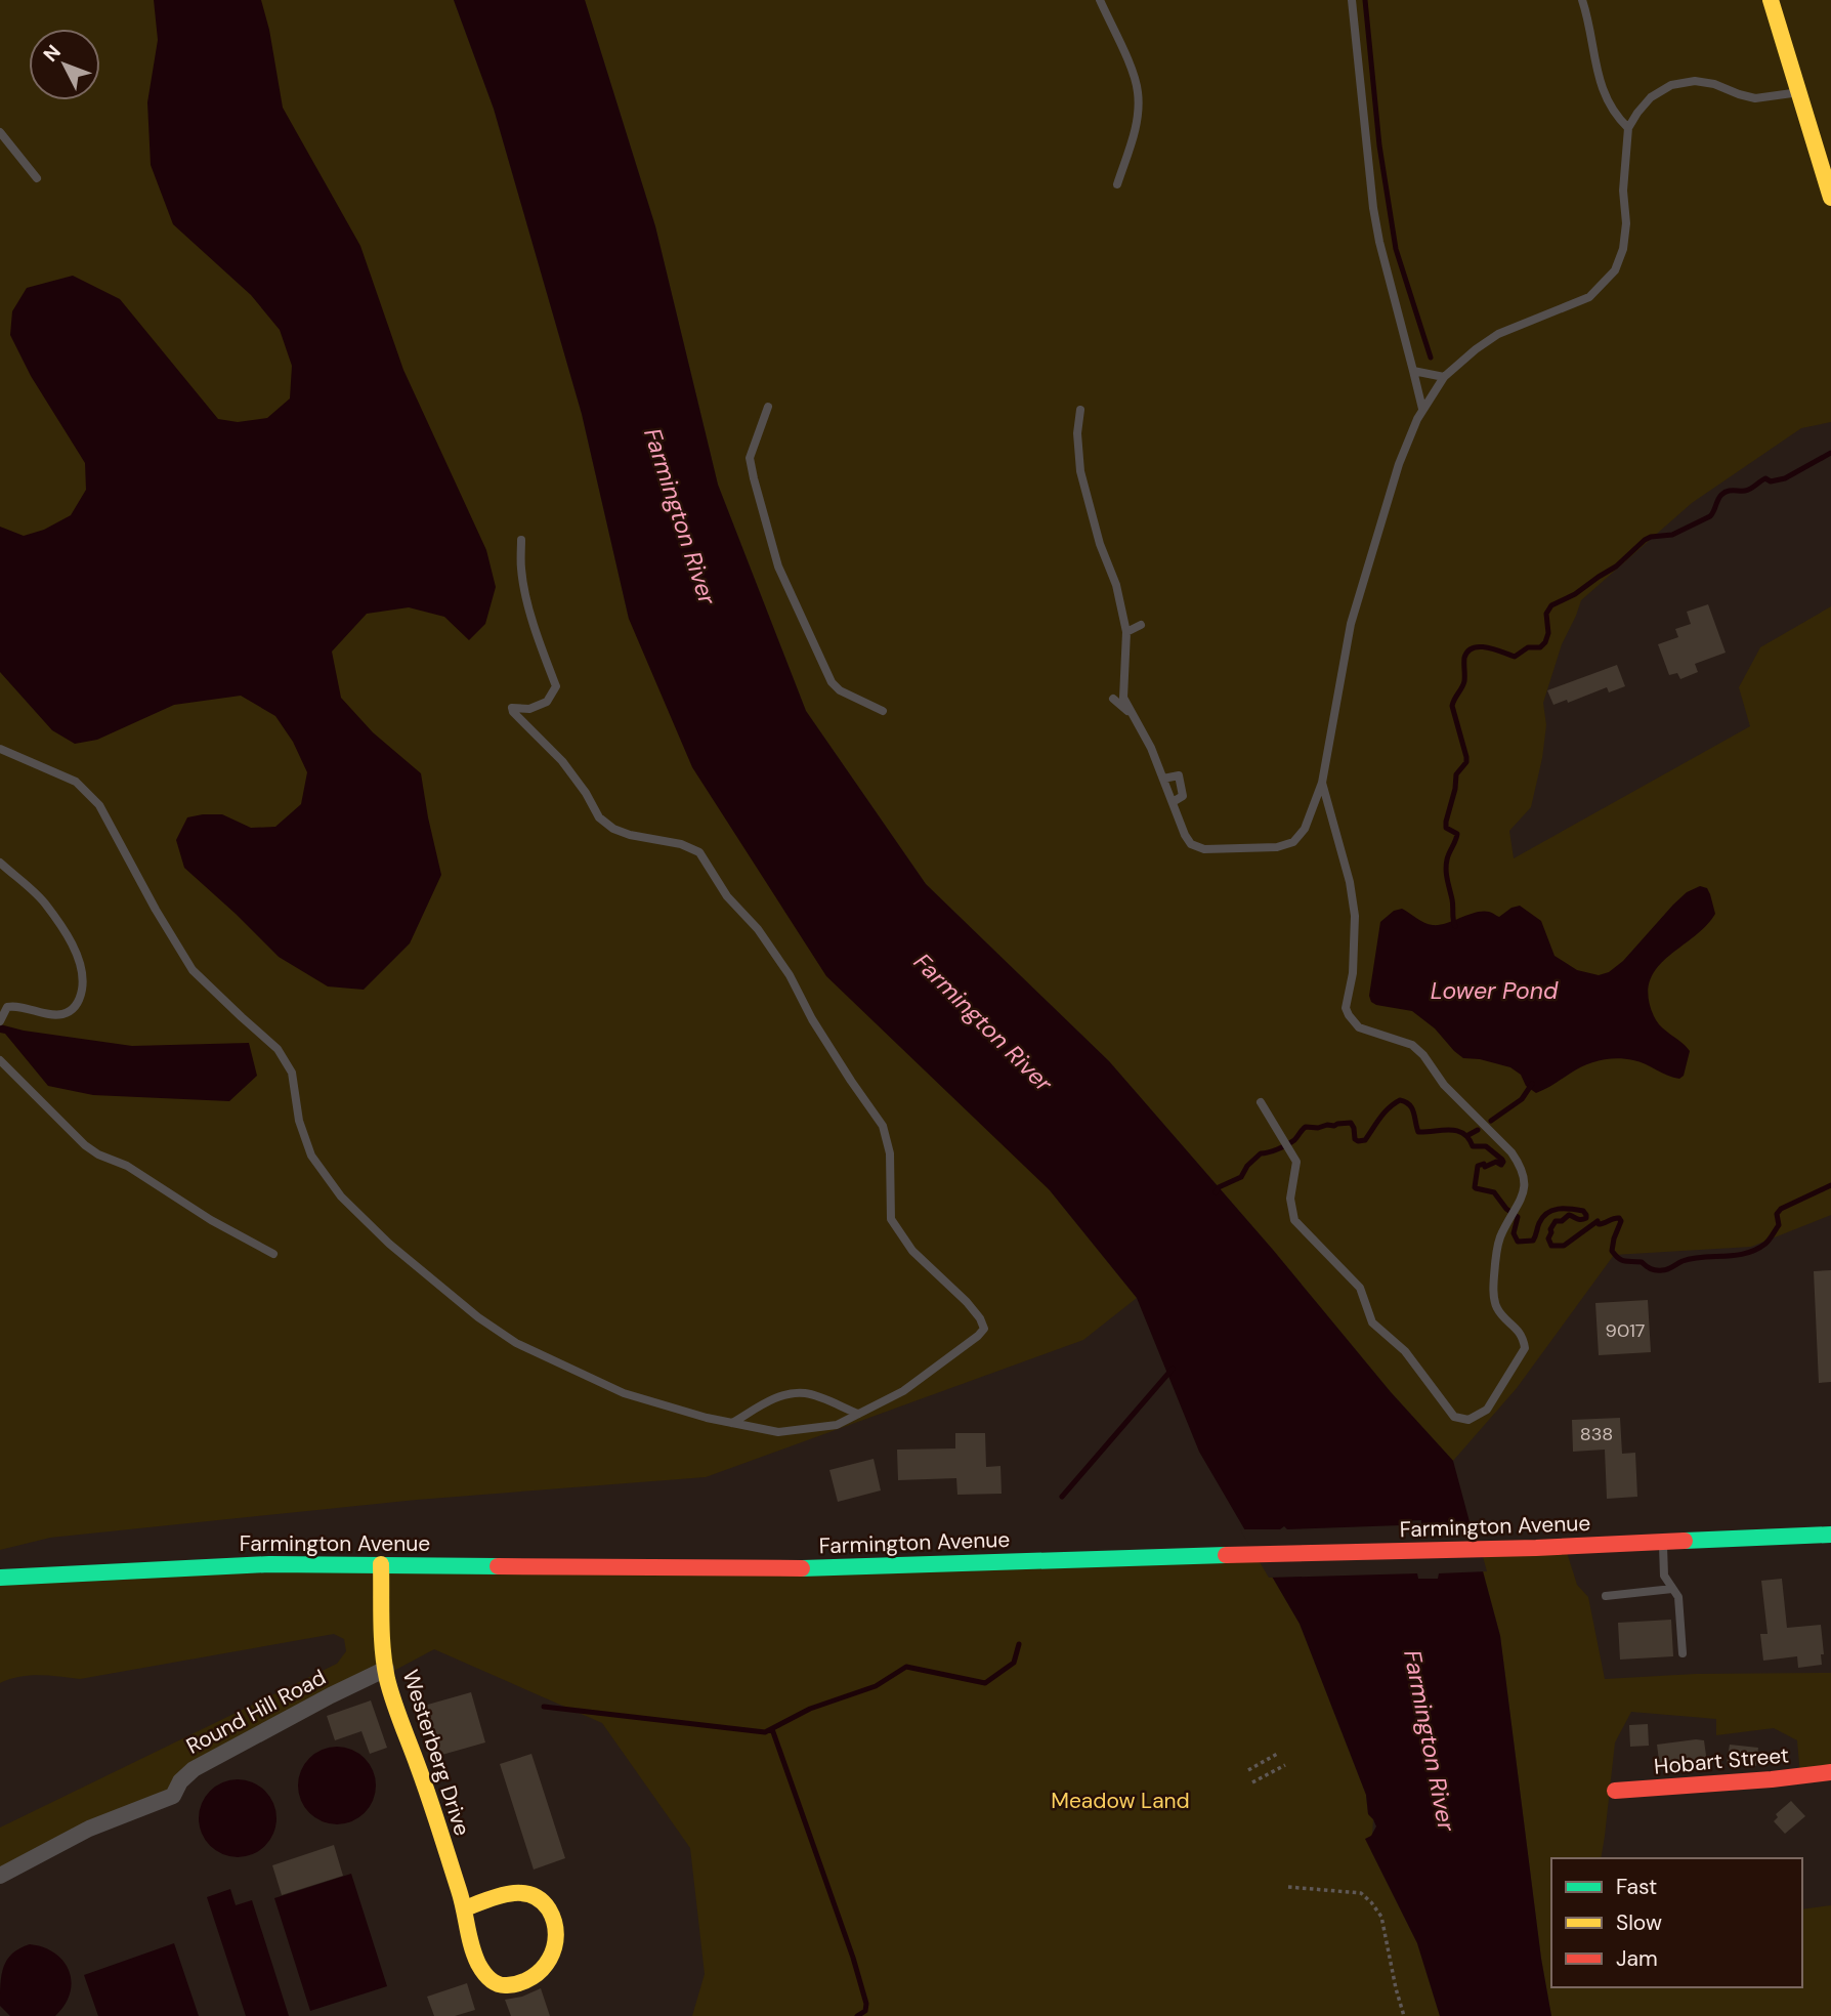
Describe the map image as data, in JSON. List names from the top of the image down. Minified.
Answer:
{"streets":{"main road":["Farmington Avenue","Westerberg Drive","Hobart Street"],"street":["Round Hill Road"]},"crossings":[["Farmington Avenue","Westerberg Drive"],["Round Hill Road","Westerberg Drive"]],"water":["Farmington River","Lower Pond"],"parks":["Meadow Land"],"house_numbers":["9017","838"],"legend":["Fast","Slow","Jam"],"north":"top left"}
